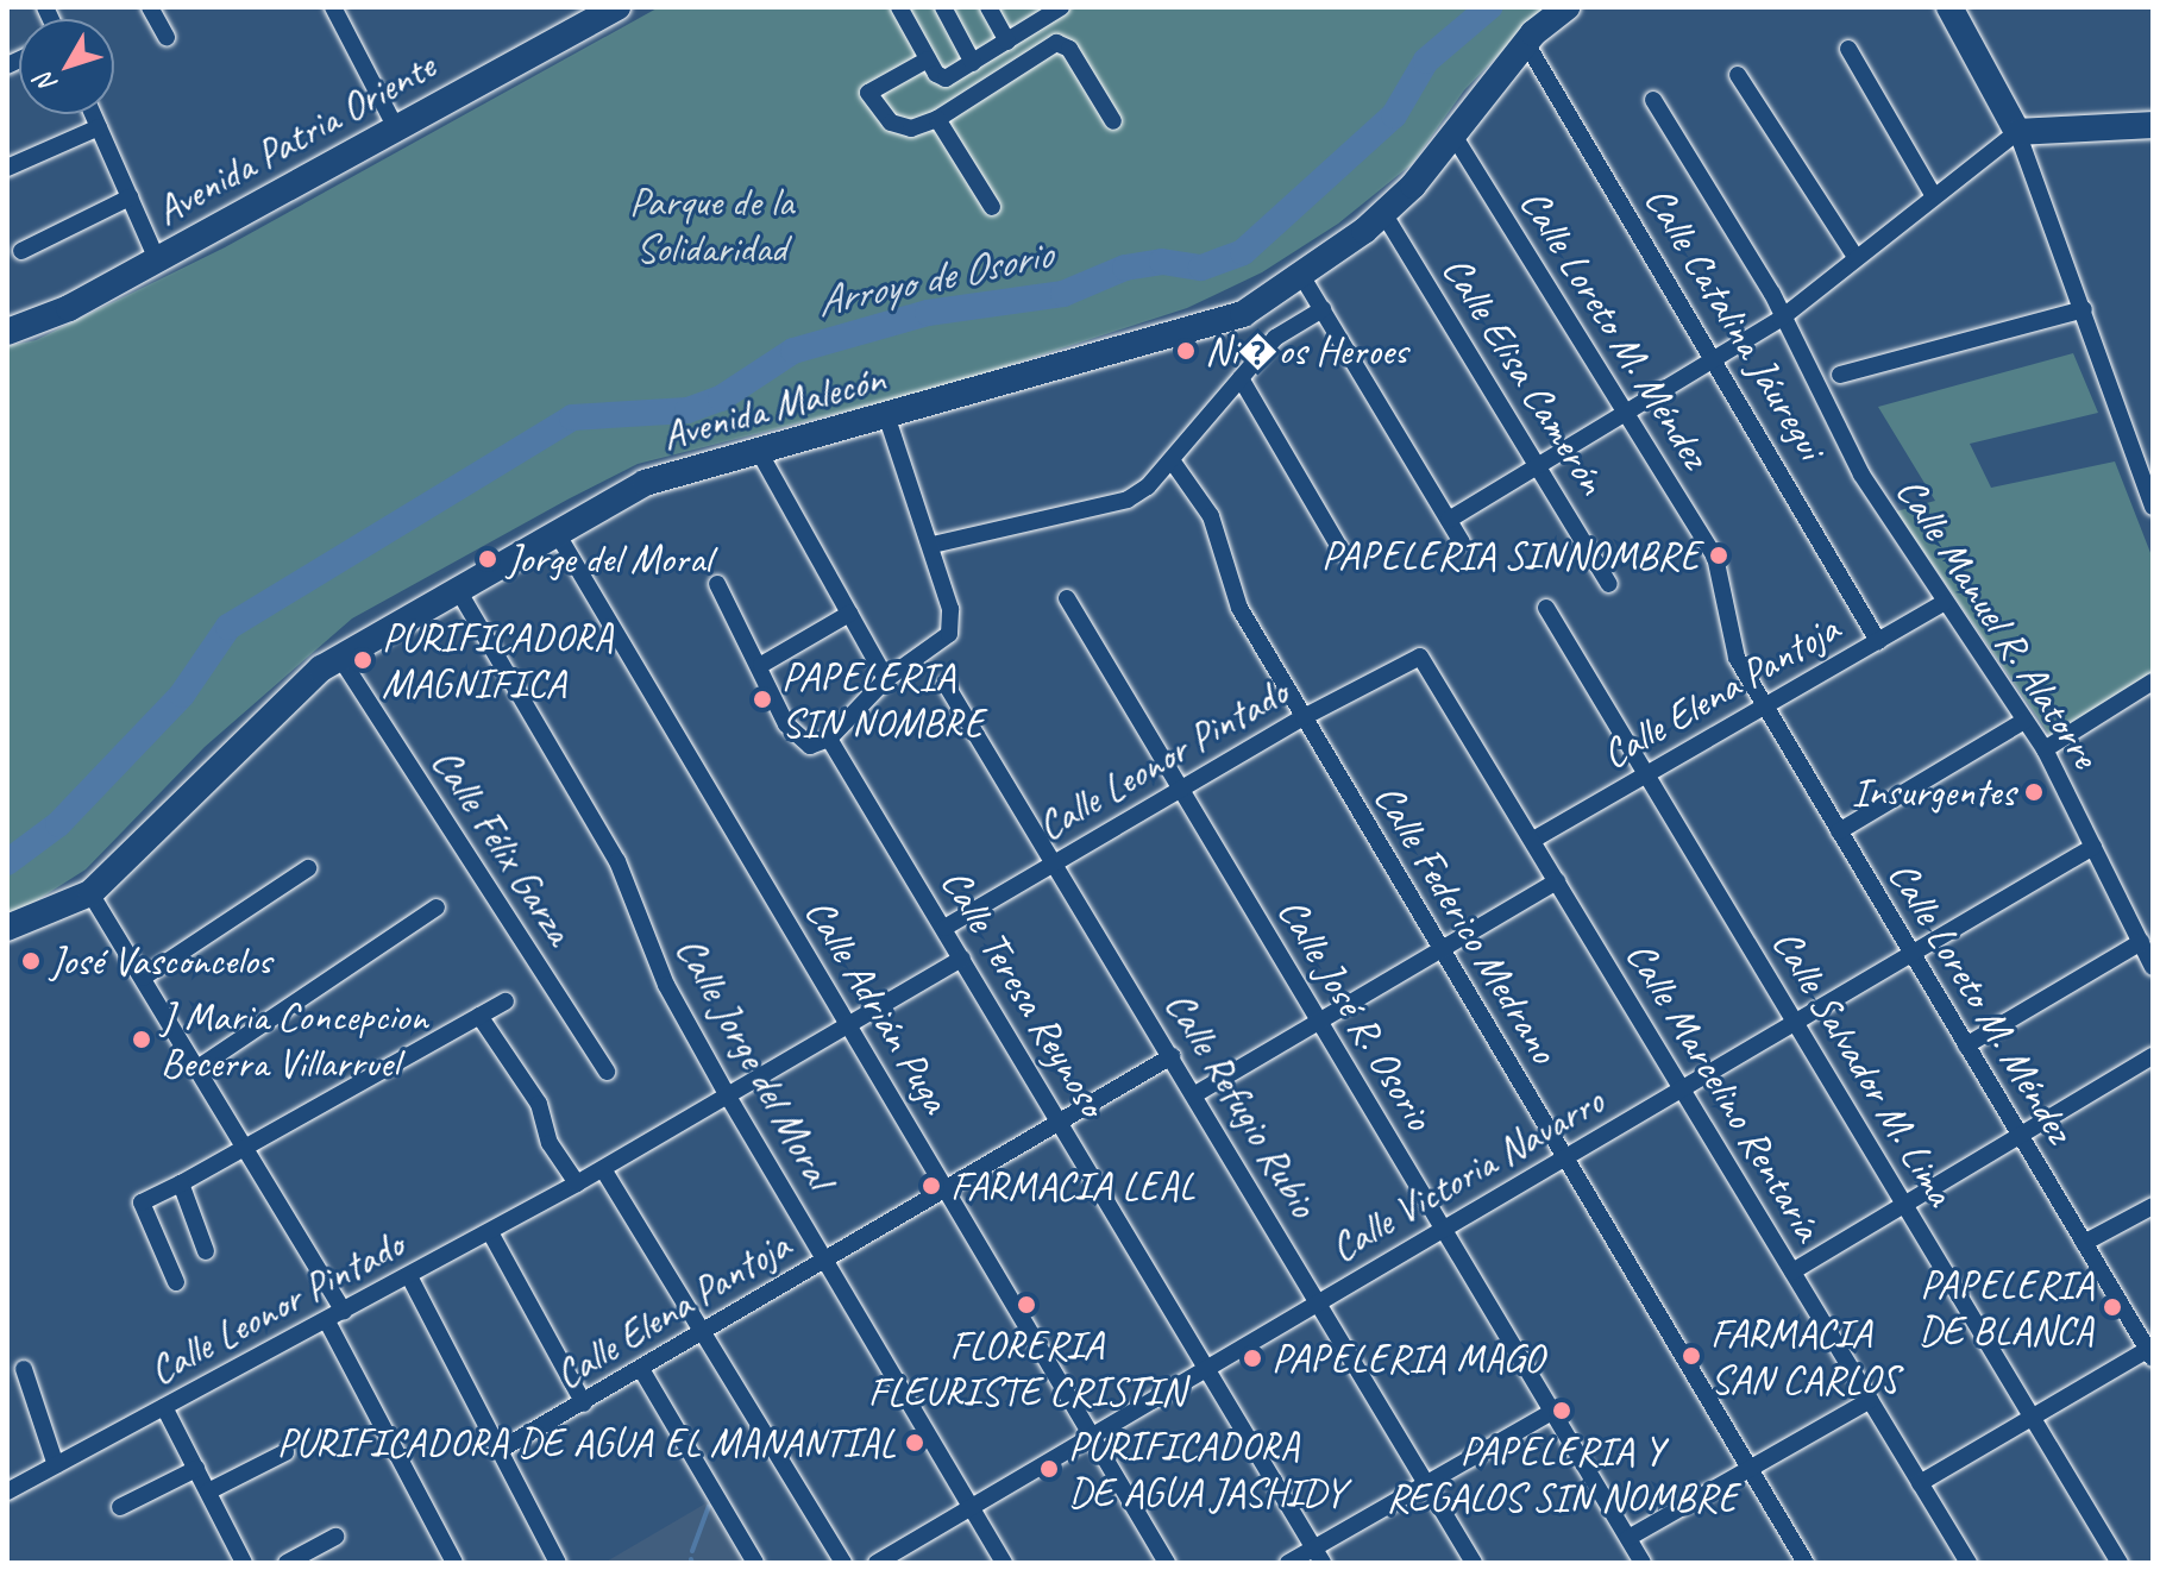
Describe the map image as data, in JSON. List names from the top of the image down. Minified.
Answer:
{"streets":{"street":["Avenida Patria Oriente","Calle Catalina Jáuregui","Calle Loreto M. Méndez","Calle Elisa Camerón","Avenida Malecón","Calle Manuel R. Alatorre","Calle Elena Pantoja","Calle Leonor Pintado","Calle Félix Garza","Calle Federico Medrano","Calle Teresa Reynoso","Calle Adrián Puga","Calle José R. Osorio","Calle Jorge del Moral","Calle Salvador M. Lima","Calle Marcelino Rentaría","Calle Refugio Rubio","Calle Victoria Navarro"]},"crossings":[["Calle Catalina Jáuregui","Avenida Malecón"],["Calle Catalina Jáuregui","Calle Elena Pantoja"],["Calle Loreto M. Méndez","Avenida Malecón"],["Calle Loreto M. Méndez","Calle Elena Pantoja"],["Calle Loreto M. Méndez","Calle Victoria Navarro"],["Calle Elisa Camerón","Avenida Malecón"],["Avenida Malecón","Calle Félix Garza"],["Avenida Malecón","Calle Adrián Puga"],["Avenida Malecón","Calle Jorge del Moral"],["Calle Manuel R. Alatorre","Calle Elena Pantoja"],["Calle Manuel R. Alatorre","Calle Victoria Navarro"],["Calle Elena Pantoja","Calle Teresa Reynoso"],["Calle Elena Pantoja","Calle Adrián Puga"],["Calle Elena Pantoja","Calle Jorge del Moral"],["Calle Elena Pantoja","Calle Salvador M. Lima"],["Calle Elena Pantoja","Calle Marcelino Rentaría"],["Calle Elena Pantoja","Calle Refugio Rubio"],["Calle Leonor Pintado","Calle Federico Medrano"],["Calle Leonor Pintado","Calle Teresa Reynoso"],["Calle Leonor Pintado","Calle Adrián Puga"],["Calle Leonor Pintado","Calle José R. Osorio"],["Calle Leonor Pintado","Calle Jorge del Moral"],["Calle Leonor Pintado","Calle Marcelino Rentaría"],["Calle Leonor Pintado","Calle Refugio Rubio"],["Calle Federico Medrano","Calle Victoria Navarro"],["Calle Teresa Reynoso","Calle Victoria Navarro"],["Calle Adrián Puga","Calle Victoria Navarro"],["Calle José R. Osorio","Calle Victoria Navarro"],["Calle Jorge del Moral","Calle Victoria Navarro"],["Calle Salvador M. Lima","Calle Victoria Navarro"],["Calle Marcelino Rentaría","Calle Victoria Navarro"],["Calle Refugio Rubio","Calle Victoria Navarro"]],"water":["Arroyo de Osorio"],"parks":["Parque de la Solidaridad"],"places":["Ni�os Heroes","PAPELERIA SINNOMBRE","Jorge del Moral","PURIFICADORA MAGNIFICA","PAPELERIA SIN NOMBRE","Insurgentes","José Vasconcelos","J Maria Concepcion Becerra Villarruel","FARMACIA LEAL","FLORERIA FLEURISTE CRISTIN","PAPELERIA DE BLANCA","FARMACIA SAN CARLOS","PAPELERIA MAGO","PAPELERIA Y REGALOS SIN NOMBRE","PURIFICADORA DE AGUA EL MANANTIAL","PURIFICADORA DE AGUA JASHIDY"],"north":"bottom left"}
